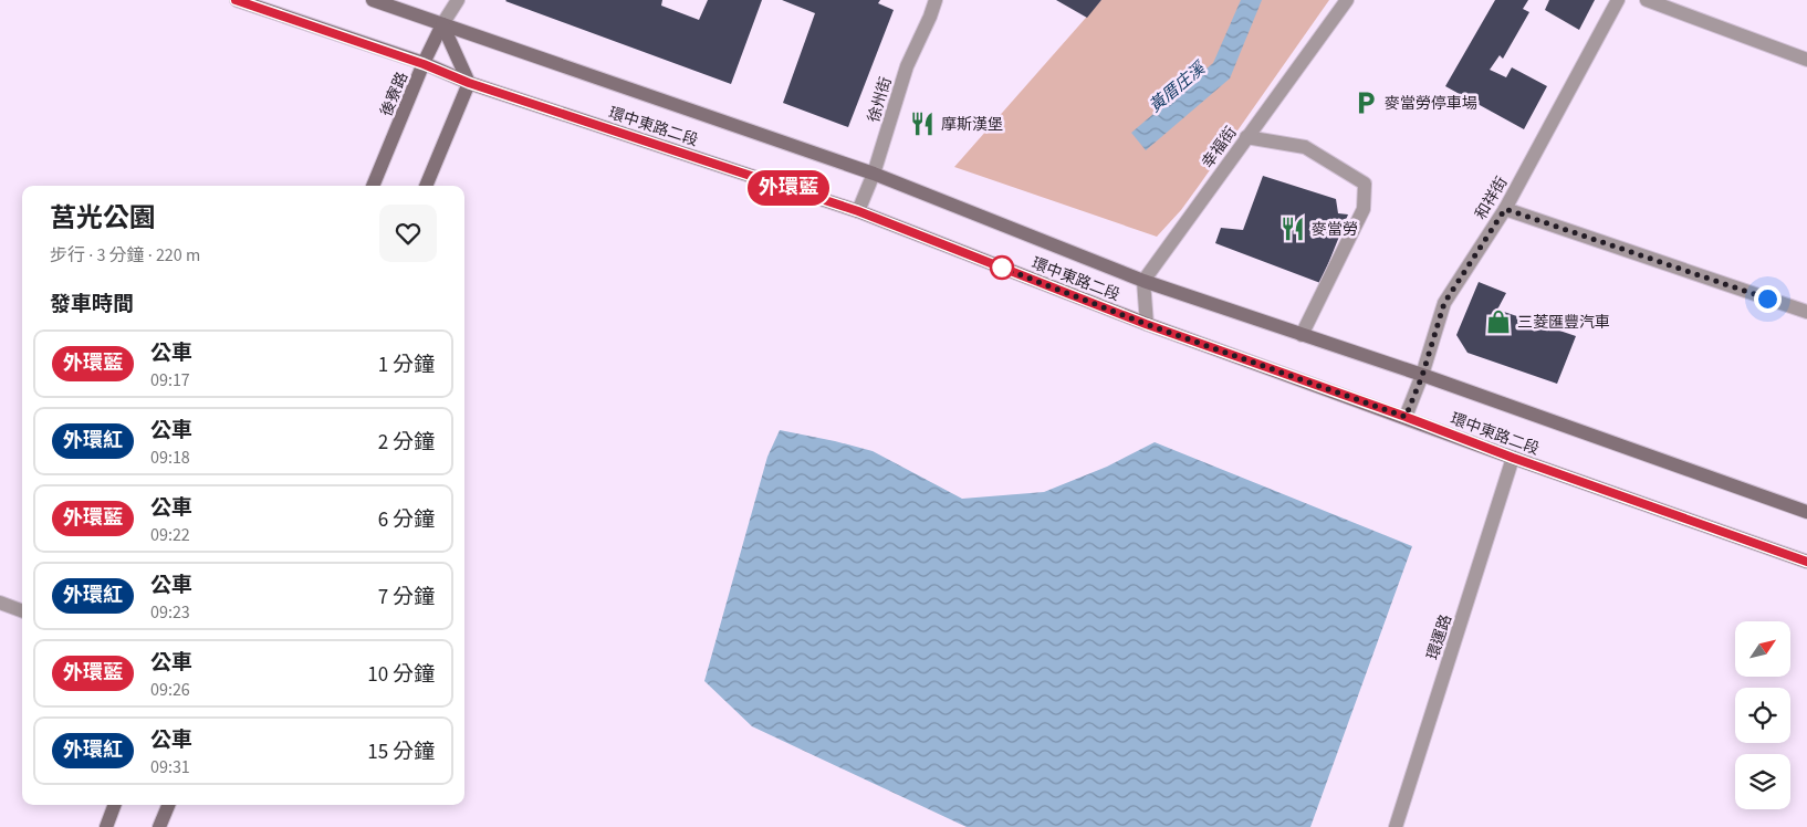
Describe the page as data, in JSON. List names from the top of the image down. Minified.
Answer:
{"streets":{"street":["後寮路","徐州街","環中東路二段","幸福街","和祥街","環運路"]},"crossings":[["後寮路","環中東路二段"],["徐州街","環中東路二段"],["環中東路二段","幸福街"],["環中東路二段","和祥街"],["環中東路二段","環運路"]],"water":["黃厝庄溪"],"places":{"parking":["麥當勞停車場"],"restaurant":["摩斯漢堡","麥當勞"],"shop":["三菱匯豐汽車"]},"lines":["bus line 外環藍"],"north":"top right","page":{"on_map":"外環藍","heading":[["莒光公園","步行 · 3 分鐘 · 220 m"],"發車時間"],"list":[{"mark":"外環藍","name":"公車","note":"09:17","value":"1 分鐘"},{"mark":"外環紅","name":"公車","note":"09:18","value":"2 分鐘"},{"mark":"外環藍","name":"公車","note":"09:22","value":"6 分鐘"},{"mark":"外環紅","name":"公車","note":"09:23","value":"7 分鐘"},{"mark":"外環藍","name":"公車","note":"09:26","value":"10 分鐘"},{"mark":"外環紅","name":"公車","note":"09:31","value":"15 分鐘"}]}}
